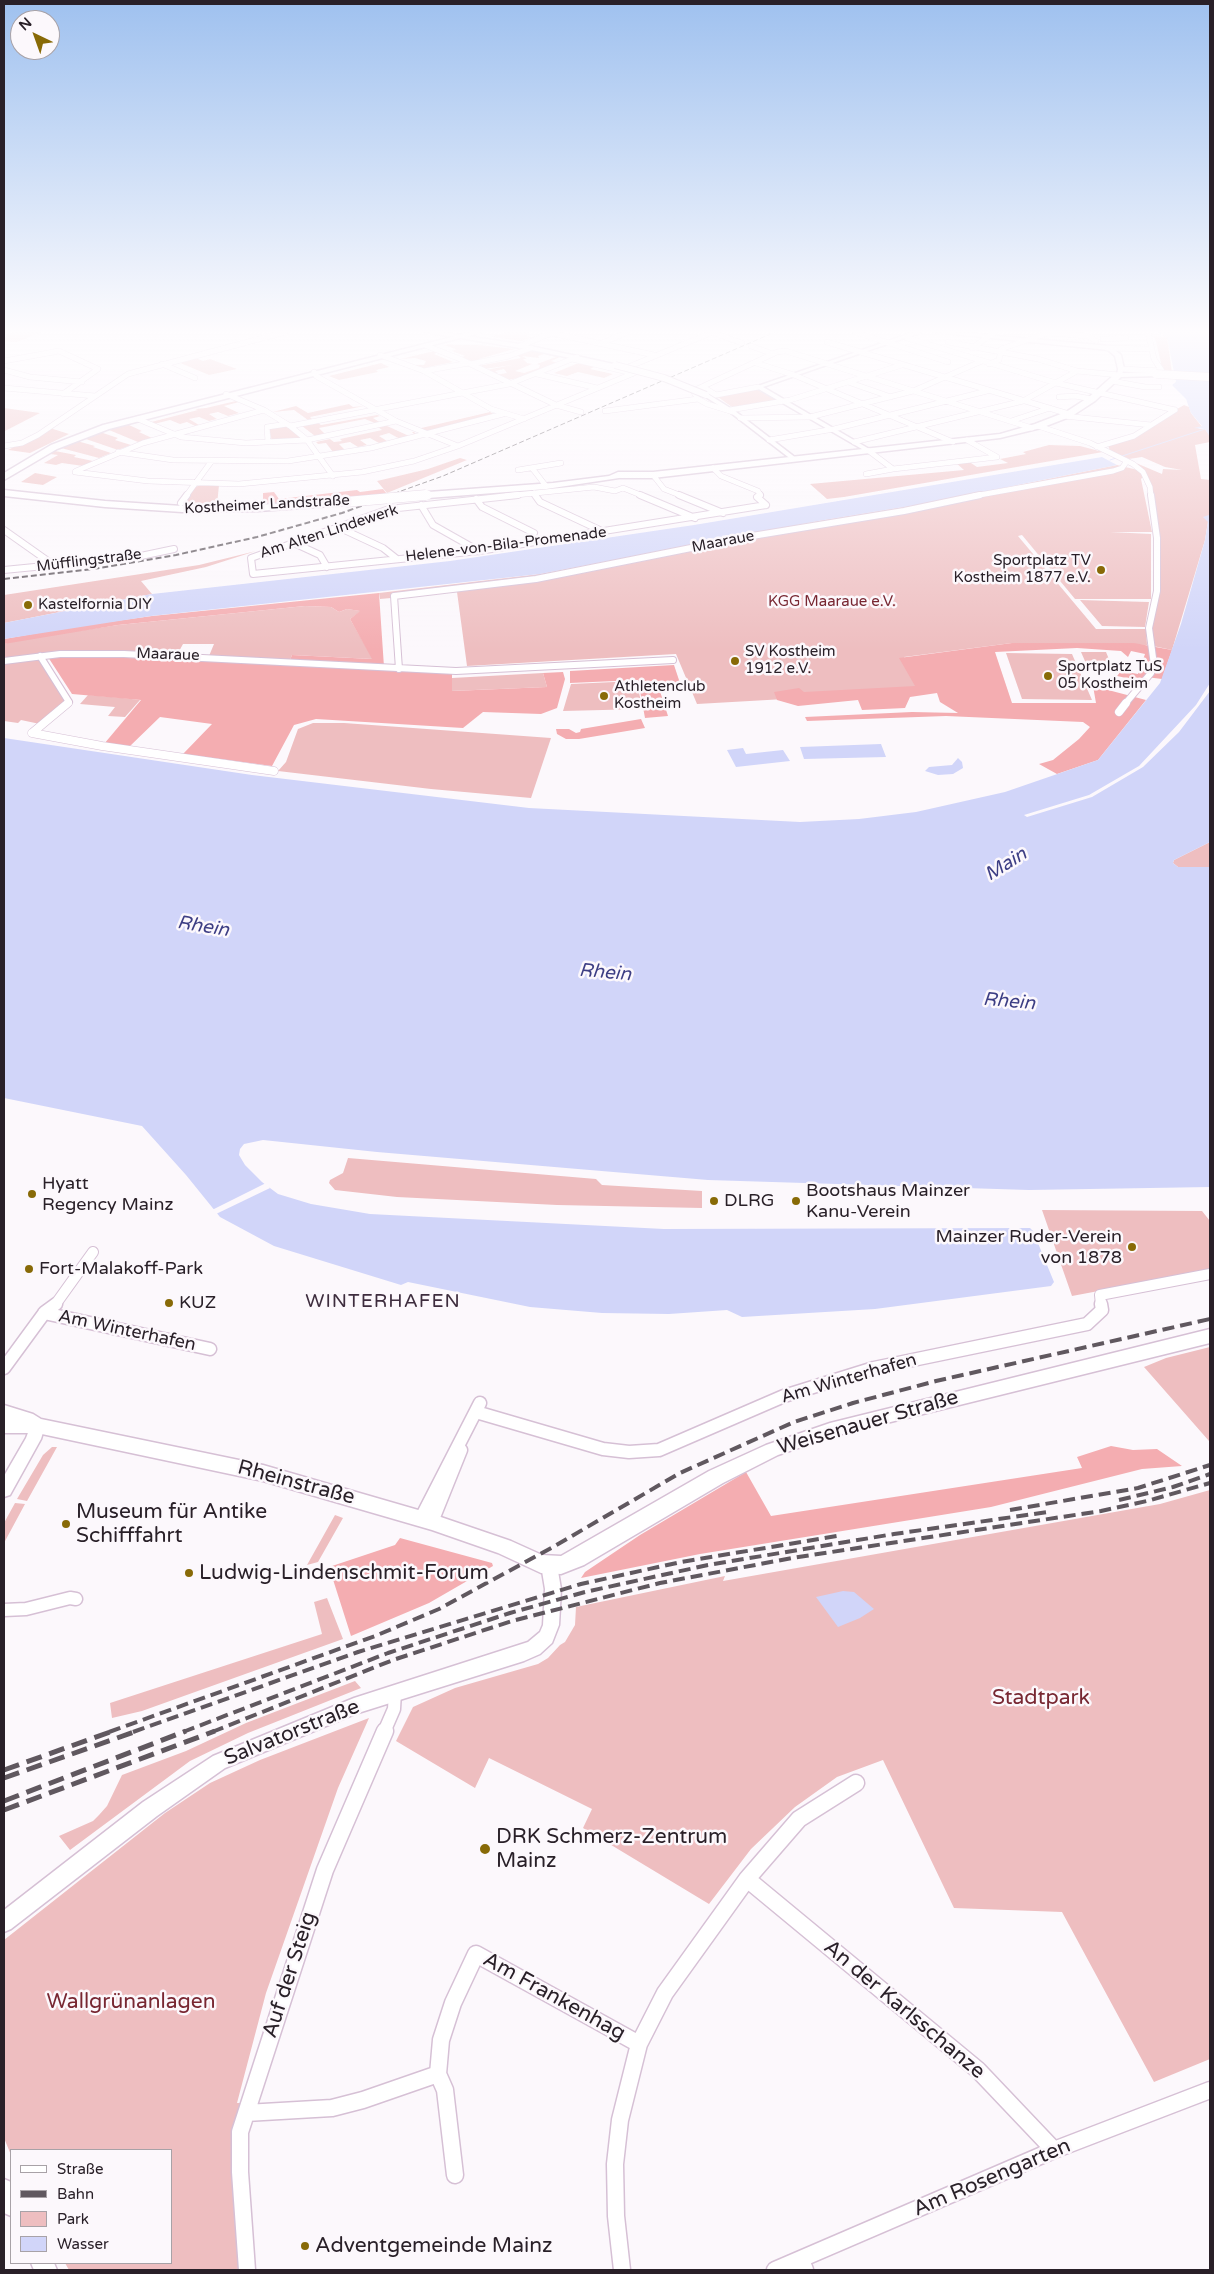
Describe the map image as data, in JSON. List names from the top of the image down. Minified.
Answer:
{"streets":{"main road":["Kostheimer Landstraße","Weisenauer Straße","Rheinstraße"],"street":["Am Alten Lindewerk","Maaraue","Helene-von-Bila-Promenade","Müfflingstraße","Am Winterhafen","Salvatorstraße","Auf der Steig","Am Frankenhag","An der Karlsschanze","Am Rosengarten"]},"crossings":[["Kostheimer Landstraße","Am Alten Lindewerk"],["Kostheimer Landstraße","Helene-von-Bila-Promenade"],["Am Alten Lindewerk","Helene-von-Bila-Promenade"],["Am Winterhafen","Rheinstraße"],["Weisenauer Straße","Rheinstraße"],["Weisenauer Straße","Salvatorstraße"],["Rheinstraße","Salvatorstraße"],["Salvatorstraße","Auf der Steig"],["An der Karlsschanze","Am Rosengarten"]],"districts":["WINTERHAFEN"],"water":["Main","Rhein"],"parks":["KGG Maaraue e.V.","Stadtpark","Wallgrünanlagen"],"places":["Sportplatz TV Kostheim 1877 e.V.","Kastelfornia DIY","SV Kostheim 1912 e.V.","Sportplatz TuS 05 Kostheim","Athletenclub Kostheim","Hyatt Regency Mainz","DLRG","Bootshaus Mainzer Kanu-Verein","Mainzer Ruder-Verein von 1878","Fort-Malakoff-Park","KUZ","Museum für Antike Schifffahrt","Ludwig-Lindenschmit-Forum","DRK Schmerz-Zentrum Mainz","Adventgemeinde Mainz"],"legend":["Straße","Bahn","Park","Wasser"],"north":"top left"}
